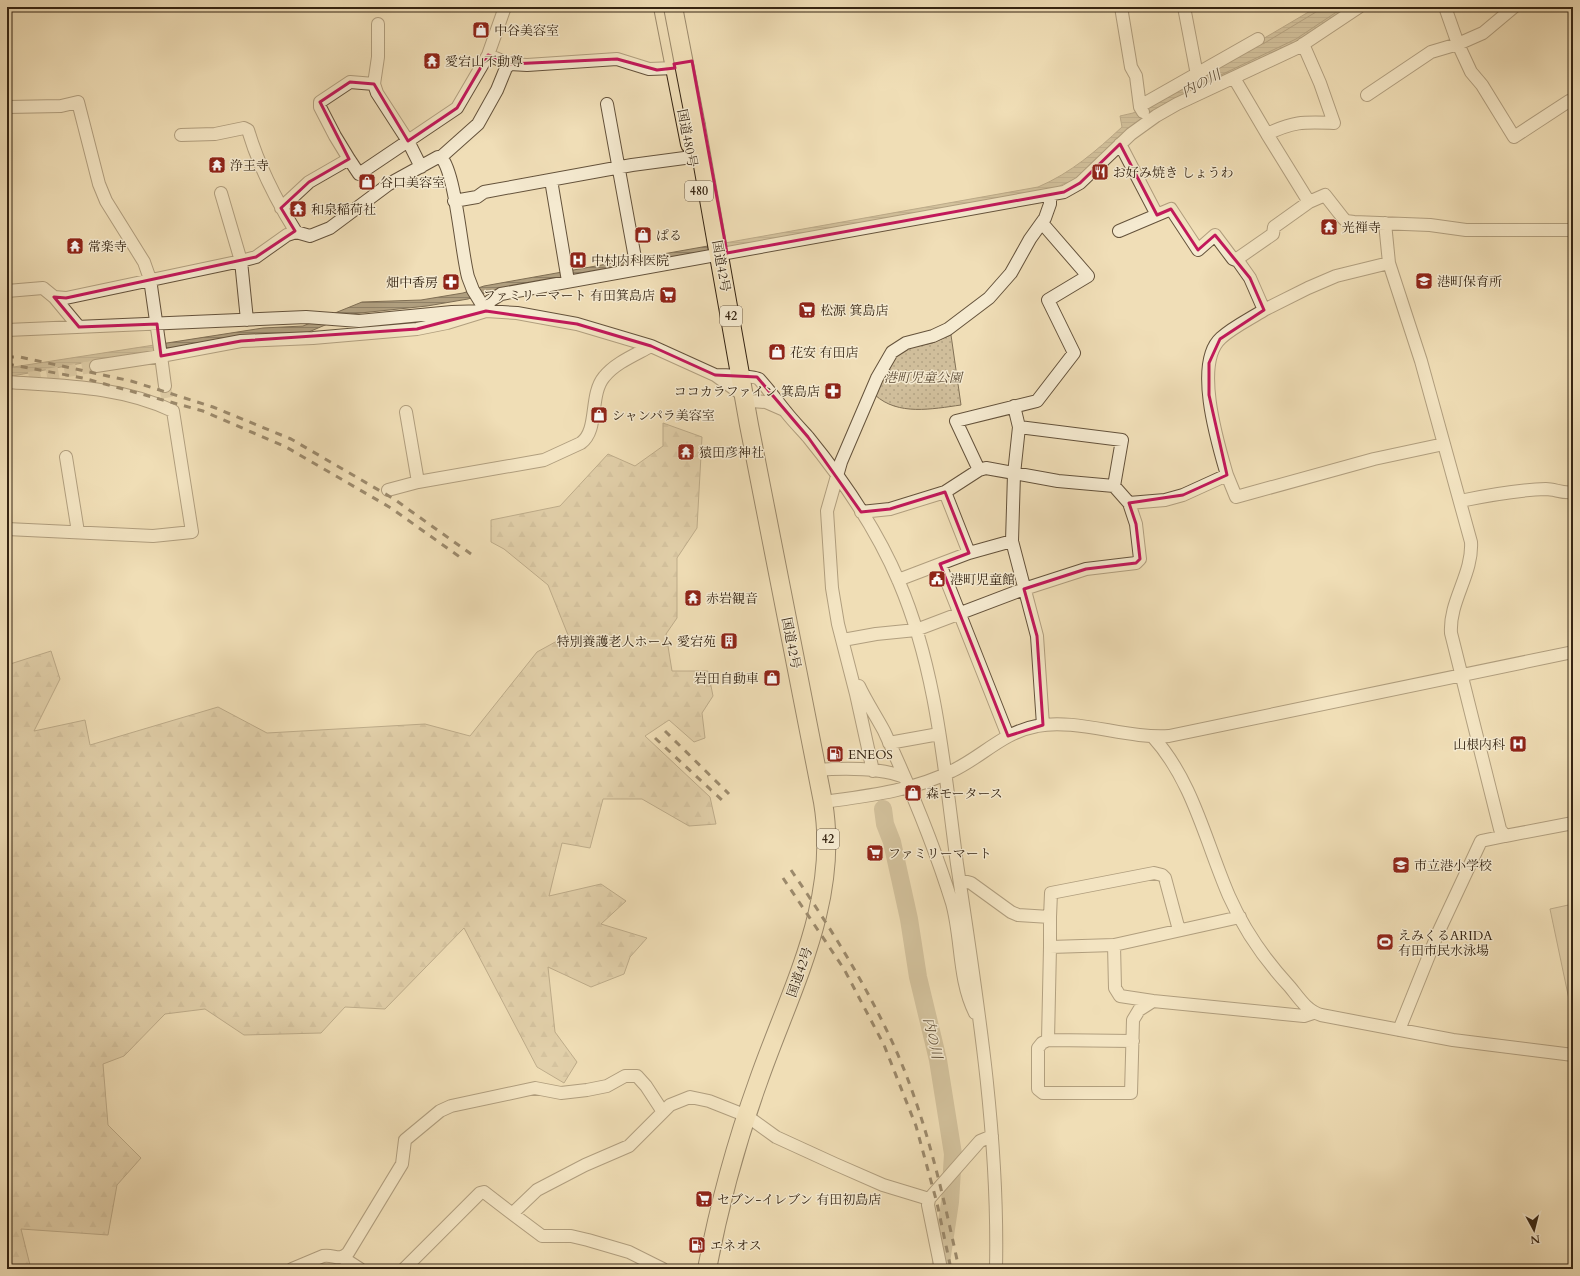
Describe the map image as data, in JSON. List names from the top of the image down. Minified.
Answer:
{"streets":{"highway":["国道480号","480","国道42号","42"]},"crossings":[["国道480号","国道42号"]],"water":["内の川"],"parks":["港町児童公園"],"places":{"shop":["中谷美容室","谷口美容室","ぱる","花安 有田店","シャンパラ美容室","岩田自動車","森モータース"],"temple":["愛宕山不動尊","浄王寺","和泉稲荷社","光禅寺","常楽寺","猿田彦神社","赤岩観音"],"restaurant":["お好み焼き しょうわ"],"hospital":["中村内科医院","山根内科"],"school or university":["港町保育所","市立港小学校"],"pharmacy":["畑中香房","ココカラファイン 箕島店"],"supermarket":["ファミリーマート 有田箕島店","松源 箕島店","ファミリーマート","セブン-イレブン 有田初島店"],"public building":["港町児童館"],"building":["特別養護老人ホーム 愛宕苑"],"fuel station":["ENEOS","エネオス"],"sports":["えみくるARIDA 有田市民水泳場"]},"north":"bottom"}
